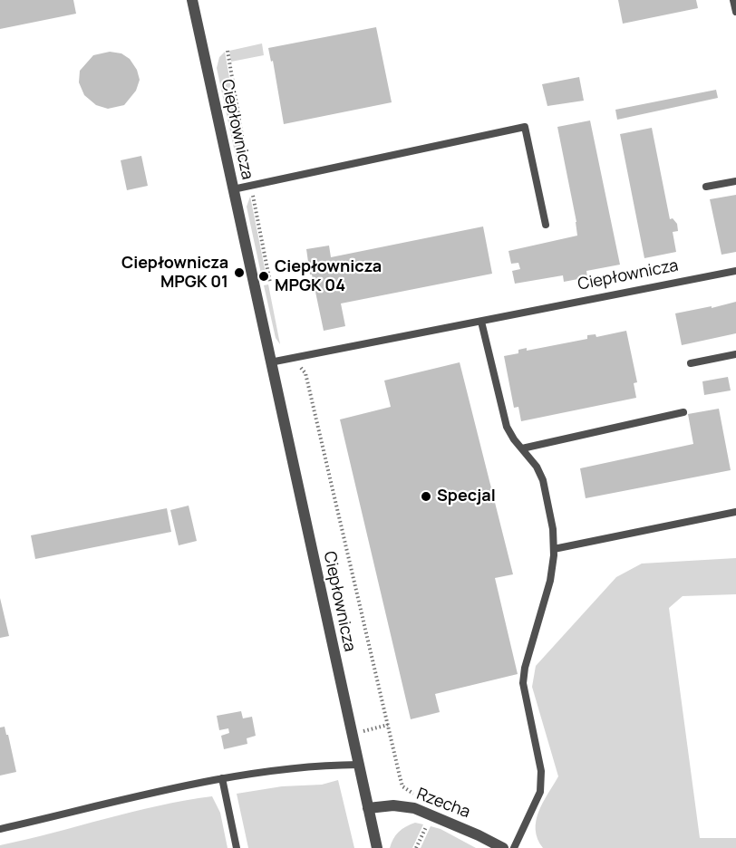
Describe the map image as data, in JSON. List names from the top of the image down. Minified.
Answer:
{"streets":{"street":["Ciepłownicza","Rzecha"]},"crossings":[["Ciepłownicza","Rzecha"]],"places":["Ciepłownicza MPGK 01","Ciepłownicza MPGK 04","Specjal"]}
